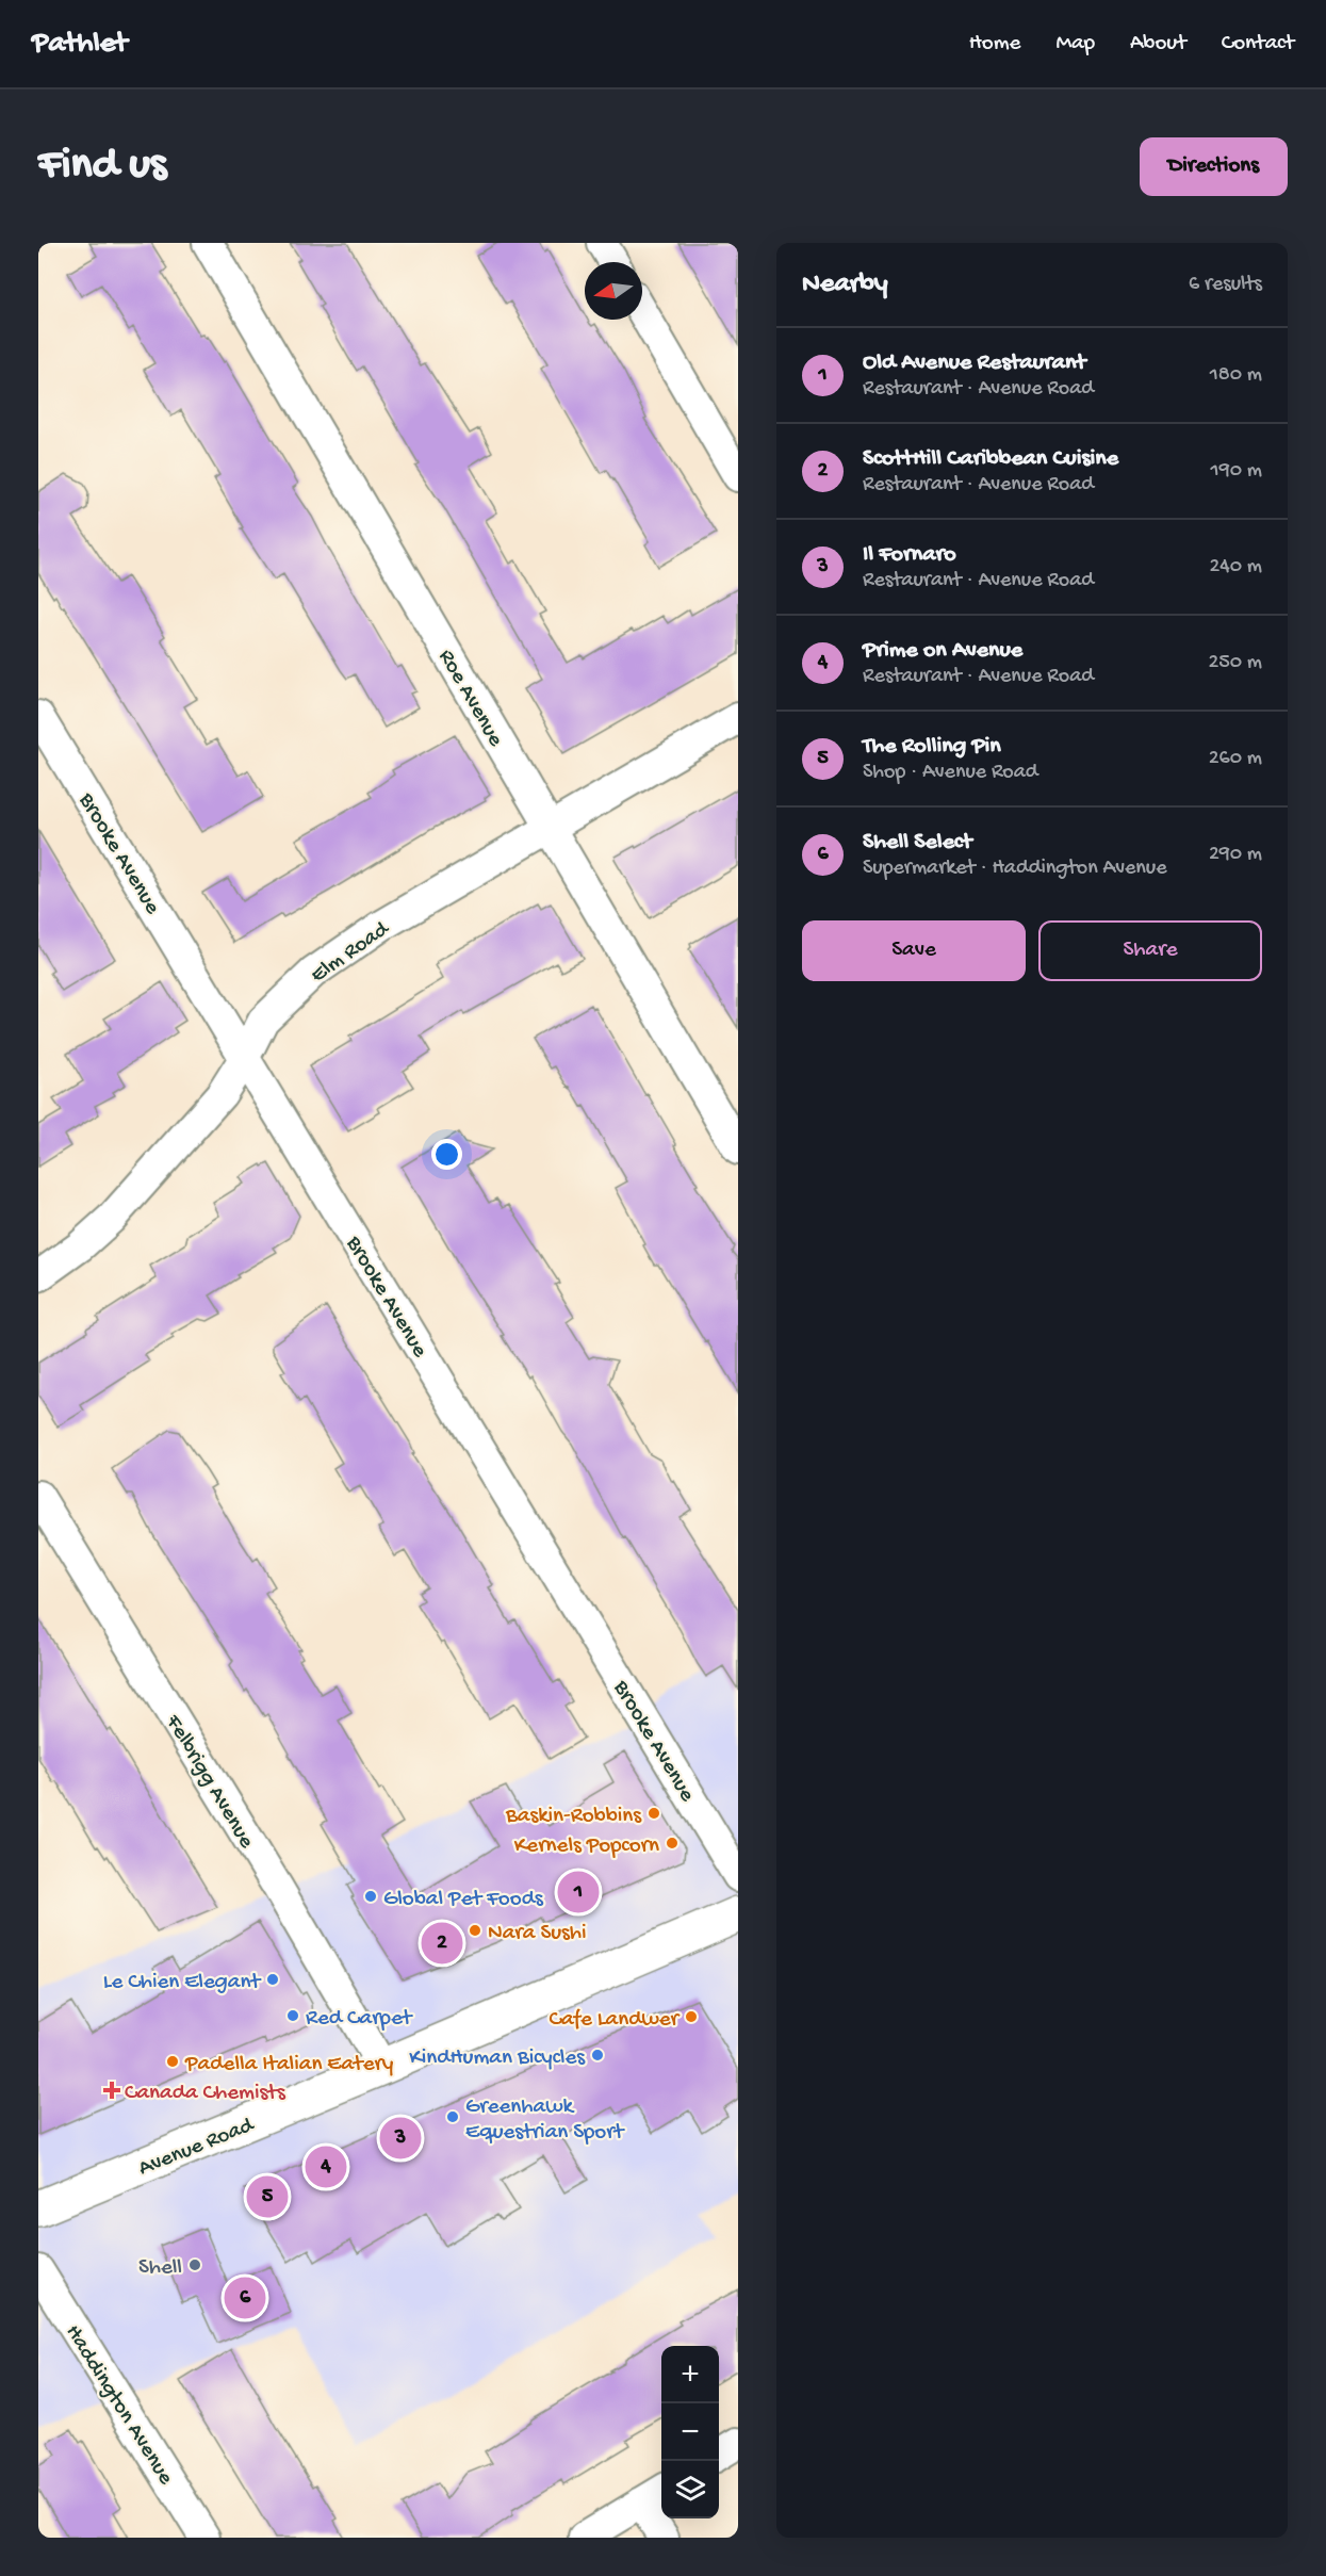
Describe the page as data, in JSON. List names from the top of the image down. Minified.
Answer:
{"streets":{"main road":["Avenue Road"],"street":["Roe Avenue","Brooke Avenue","Elm Road","Felbrigg Avenue","Haddington Avenue"]},"crossings":[["Roe Avenue","Elm Road"],["Brooke Avenue","Elm Road"],["Felbrigg Avenue","Avenue Road"]],"places":{"other":["Baskin-Robbins","Kernels Popcorn","Global Pet Foods","Nara Sushi","Le Chien Elegant","Red Carpet","Cafe Landwer","KindHuman Bicycles","Padella Italian Eatery","Greenhawk Equestrian Sport","Shell"],"health":["Canada Chemists"]},"north":"left","page":{"header":"Pathlet","nav":["Home","Map","About","Contact"],"buttons":["Directions",["Save","Share"]],"title":"Find us","heading":["Nearby","6 results"],"list":[{"mark":"1","name":"Old Avenue Restaurant","note":"Restaurant · Avenue Road","value":"180 m"},{"mark":"2","name":"ScottHill Caribbean Cuisine","note":"Restaurant · Avenue Road","value":"190 m"},{"mark":"3","name":"Il Fornaro","note":"Restaurant · Avenue Road","value":"240 m"},{"mark":"4","name":"Prime on Avenue","note":"Restaurant · Avenue Road","value":"250 m"},{"mark":"5","name":"The Rolling Pin","note":"Shop · Avenue Road","value":"260 m"},{"mark":"6","name":"Shell Select","note":"Supermarket · Haddington Avenue","value":"290 m"}],"pins":["1","2","3","4","5","6"],"map_buttons":["+","−"]}}
